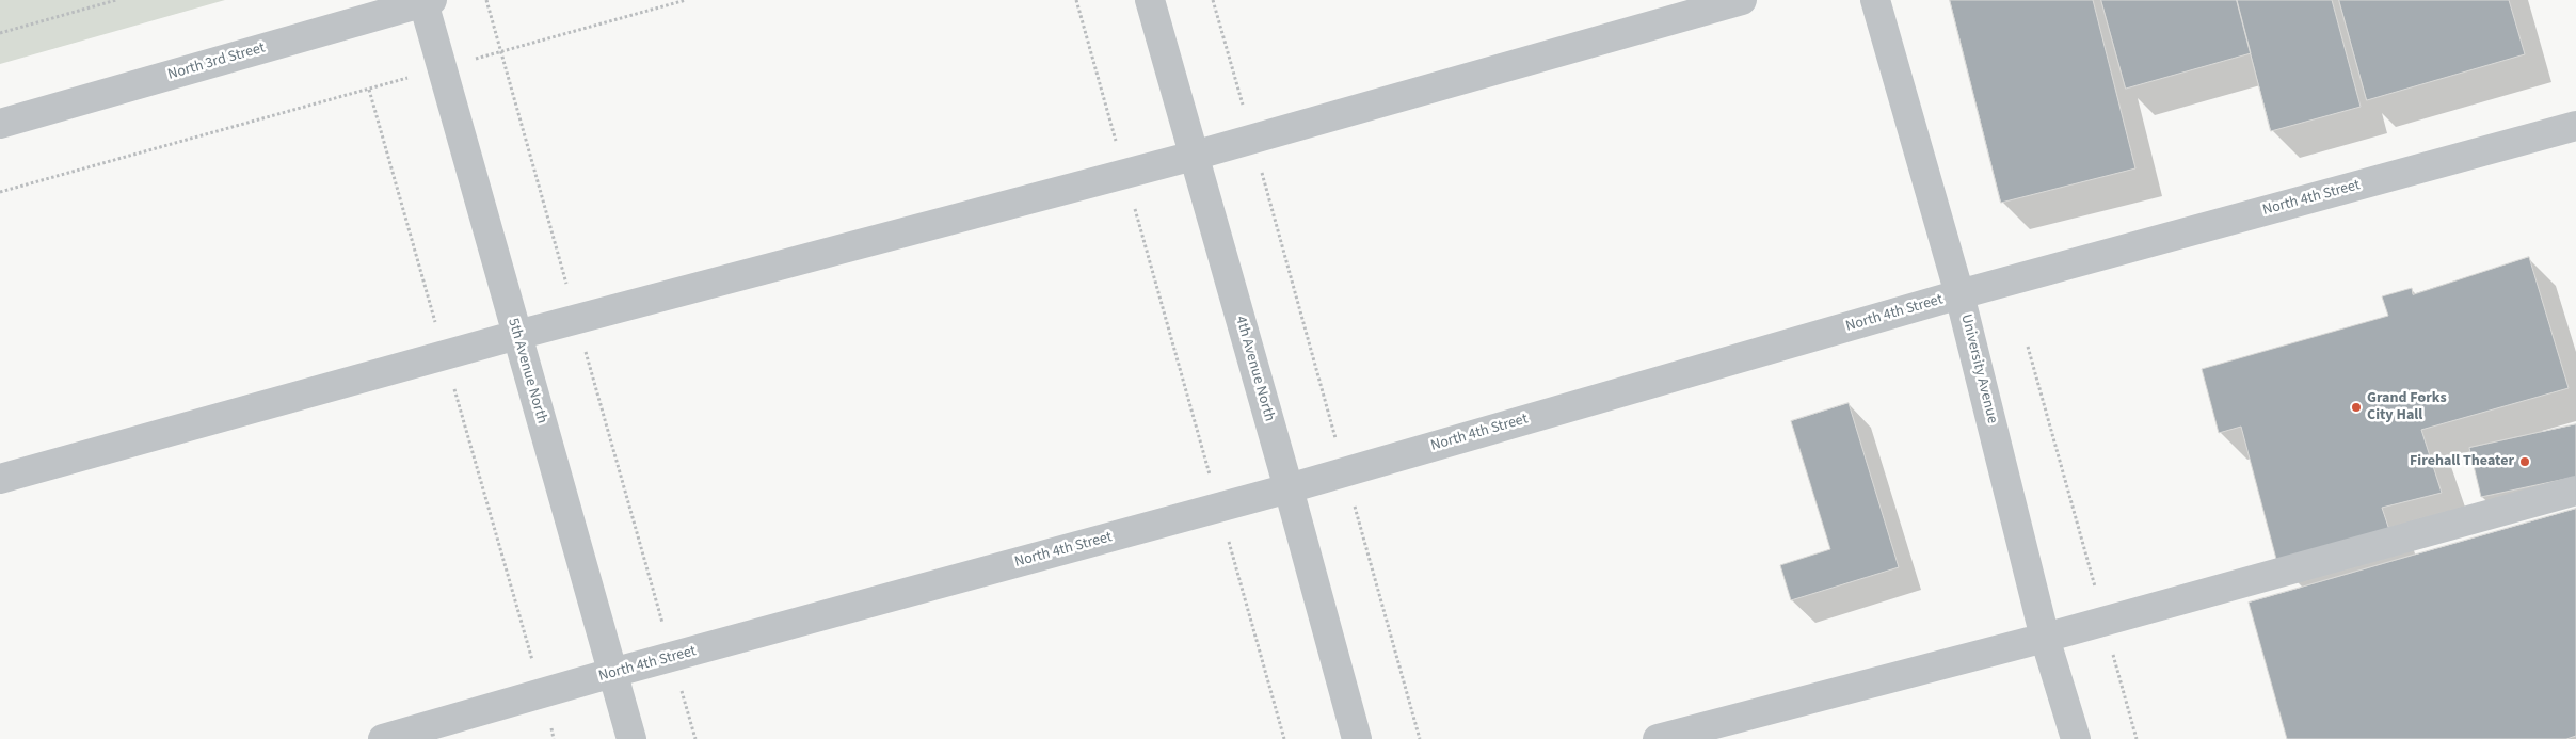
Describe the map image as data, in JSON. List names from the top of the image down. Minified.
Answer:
{"streets":{"street":["North 3rd Street","North 4th Street","4th Avenue North","University Avenue","5th Avenue North"]},"crossings":[["North 3rd Street","5th Avenue North"],["North 4th Street","4th Avenue North"],["North 4th Street","University Avenue"],["North 4th Street","5th Avenue North"]],"places":["Grand Forks City Hall","Firehall Theater"]}
